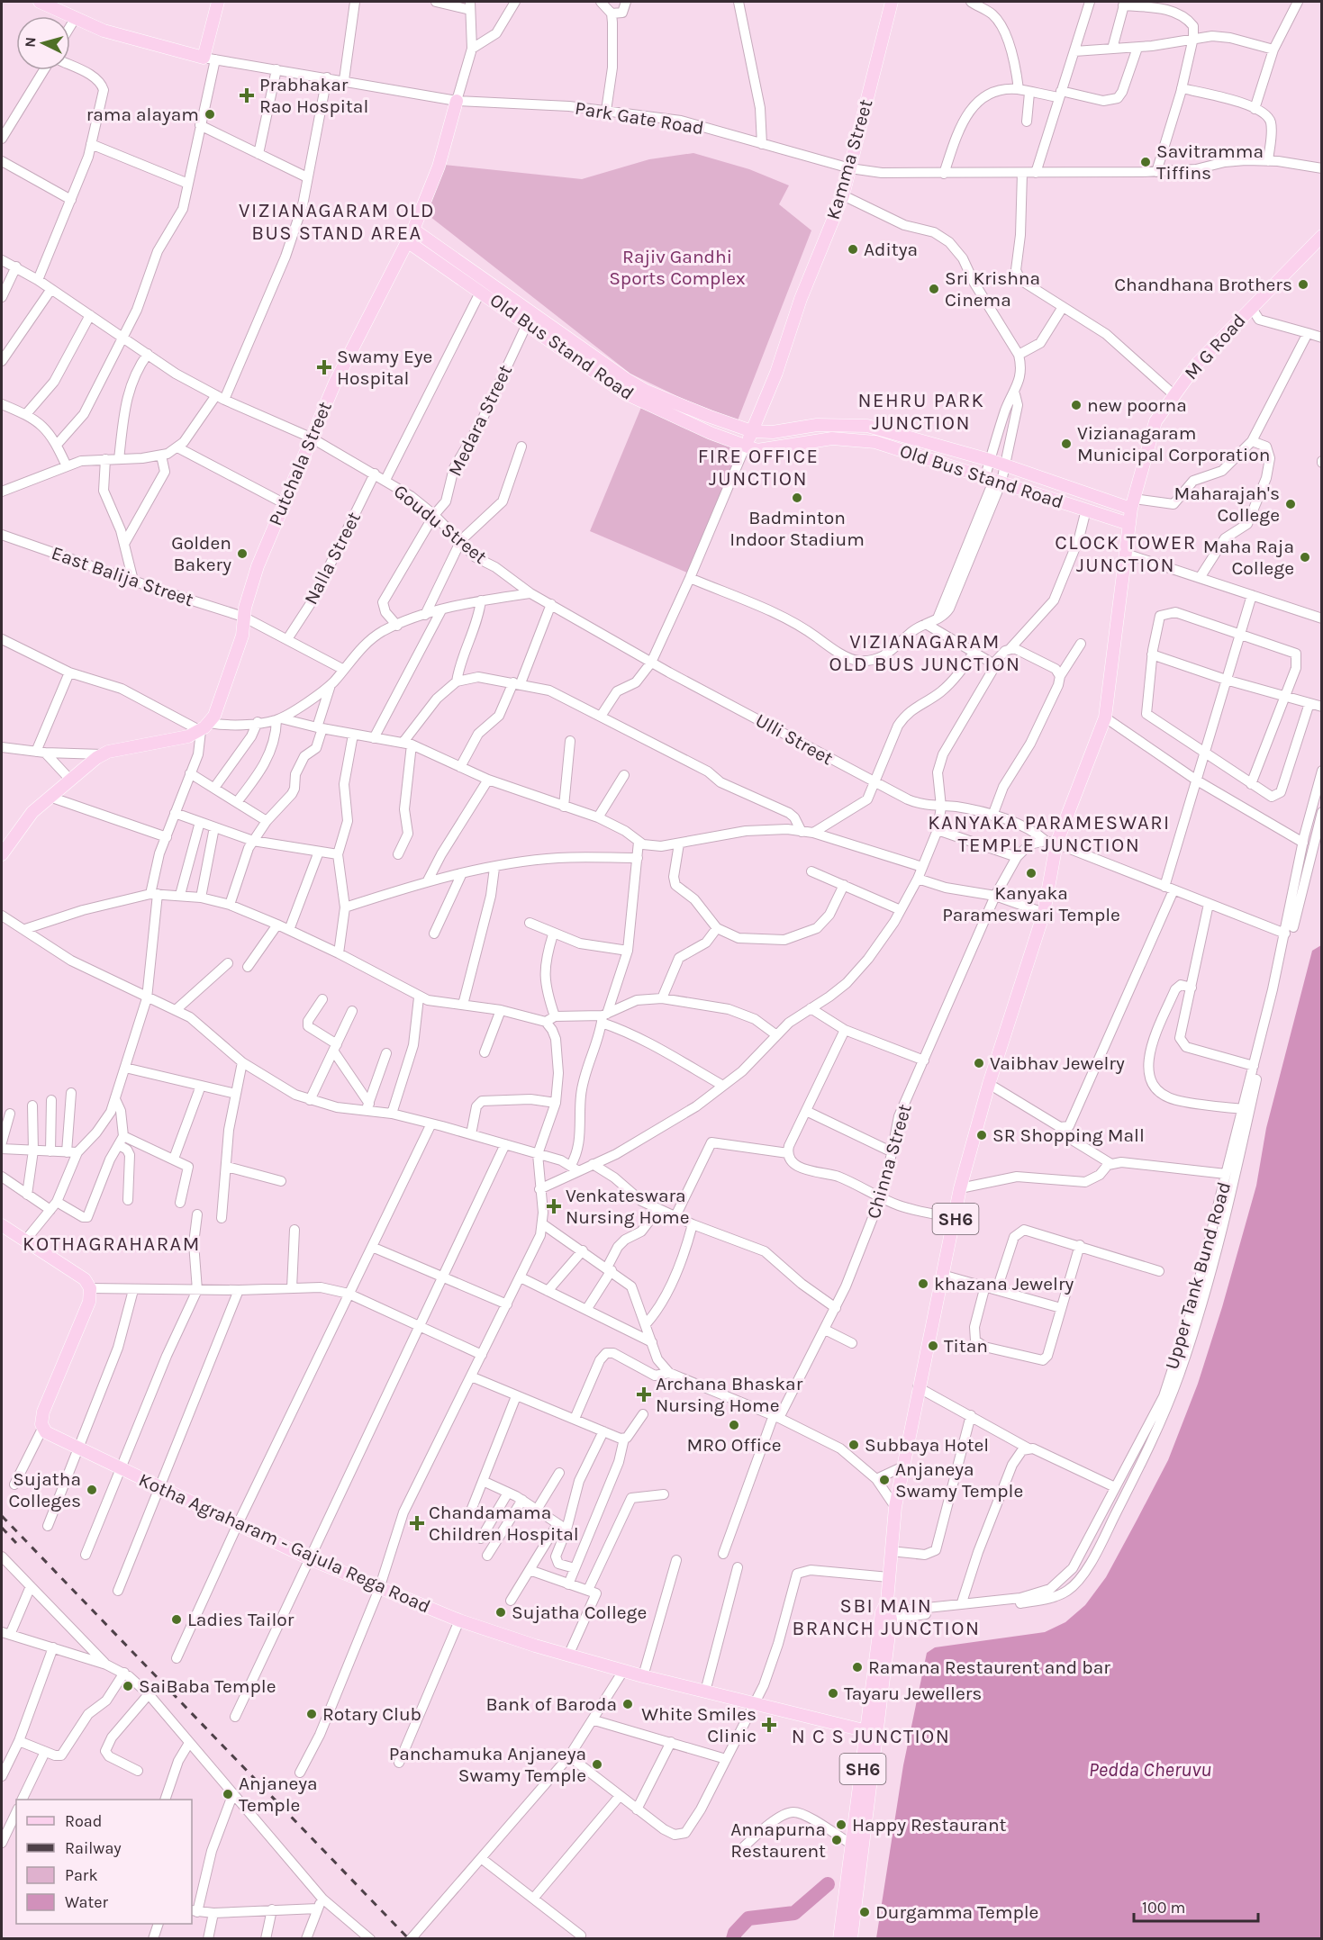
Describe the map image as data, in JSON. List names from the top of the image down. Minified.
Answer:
{"streets":{"main road":["Kamma Street","Old Bus Stand Road","M G Road","Putchala Street","SH6","Kotha Agraharam - Gajula Rega Road"],"street":["Park Gate Road","Medara Street","Goudu Street","Nalla Street","East Balija Street","Ulli Street","Chinna Street","Upper Tank Bund Road"]},"crossings":[["Park Gate Road","Kamma Street"],["Park Gate Road","Putchala Street"],["Kamma Street","Old Bus Stand Road"],["Old Bus Stand Road","M G Road"],["Old Bus Stand Road","Medara Street"],["Old Bus Stand Road","Putchala Street"],["M G Road","Ulli Street"],["M G Road","Chinna Street"],["M G Road","SH6"],["Medara Street","Goudu Street"],["Putchala Street","Goudu Street"],["Putchala Street","East Balija Street"],["Goudu Street","Nalla Street"],["Goudu Street","Ulli Street"],["Nalla Street","East Balija Street"],["Ulli Street","Chinna Street"],["Ulli Street","SH6"],["Ulli Street","Upper Tank Bund Road"],["Chinna Street","SH6"],["SH6","Upper Tank Bund Road"],["SH6","Kotha Agraharam - Gajula Rega Road"]],"districts":["VIZIANAGARAM OLD BUS STAND AREA","NEHRU PARK JUNCTION","FIRE OFFICE JUNCTION","CLOCK TOWER JUNCTION","VIZIANAGARAM OLD BUS JUNCTION","KANYAKA PARAMESWARI TEMPLE JUNCTION","KOTHAGRAHARAM","SBI MAIN BRANCH JUNCTION","N C S JUNCTION"],"water":["Pedda Cheruvu"],"parks":["Rajiv Gandhi Sports Complex"],"places":{"health":["Prabhakar Rao Hospital","Swamy Eye Hospital","Venkateswara Nursing Home","Archana Bhaskar Nursing Home","Chandamama Children Hospital","White Smiles Clinic"],"other":["rama alayam","Savitramma Tiffins","Aditya","Chandhana Brothers","Sri Krishna Cinema","new poorna","Vizianagaram Municipal Corporation","Badminton Indoor Stadium","Maharajah's College","Golden Bakery","Maha Raja College","Kanyaka Parameswari Temple","Vaibhav Jewelry","SR Shopping Mall","khazana Jewelry","Titan","MRO Office","Subbaya Hotel","Anjaneya Swamy Temple","Sujatha Colleges","Sujatha College","Ladies Tailor","Ramana Restaurent and bar","SaiBaba Temple","Tayaru Jewellers","Bank of Baroda","Rotary Club","Panchamuka Anjaneya Swamy Temple","Anjaneya Temple","Happy Restaurant","Annapurna Restaurent","Durgamma Temple"]},"legend":["Road","Railway","Park","Water"],"scale_bar":"100 m","north":"left"}
